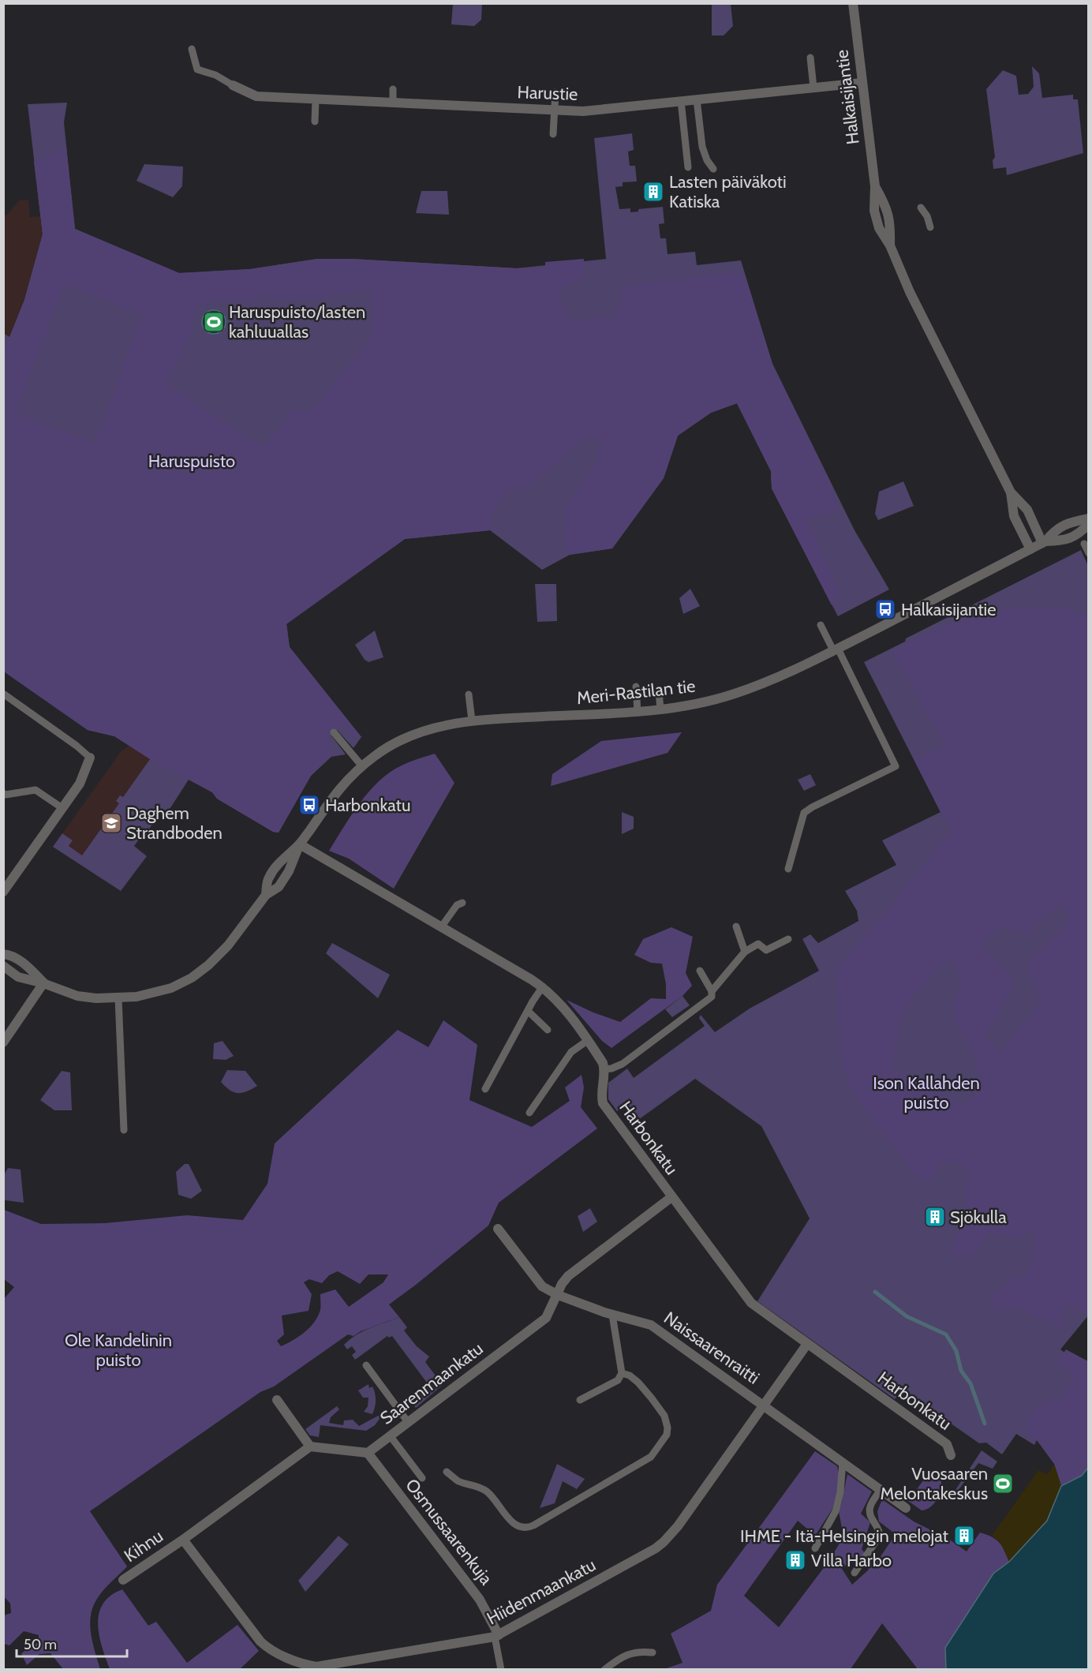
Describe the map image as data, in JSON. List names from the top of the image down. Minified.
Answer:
{"streets":{"street":["Harustie","Halkaisijantie","Meri-Rastilan tie","Harbonkatu","Naissaarenraitti","Saarenmaankatu","Osmussaarenkuja","Kihnu","Hiidenmaankatu"]},"crossings":[["Harustie","Halkaisijantie"],["Halkaisijantie","Meri-Rastilan tie"],["Harbonkatu","Saarenmaankatu"],["Harbonkatu","Hiidenmaankatu"],["Naissaarenraitti","Saarenmaankatu"],["Naissaarenraitti","Hiidenmaankatu"],["Saarenmaankatu","Osmussaarenkuja"],["Osmussaarenkuja","Hiidenmaankatu"],["Kihnu","Hiidenmaankatu"]],"parks":["Haruspuisto","Ison Kallahden puisto","Ole Kandelinin puisto"],"places":{"building":["Lasten päiväkoti Katiska","Sjökulla","IHME - Itä-Helsingin melojat","Villa Harbo"],"sports":["Haruspuisto/lasten kahluuallas","Vuosaaren Melontakeskus"],"bus stop":["Halkaisijantie","Harbonkatu"],"school or university":["Daghem Strandboden"]},"scale_bar":"50 m"}
